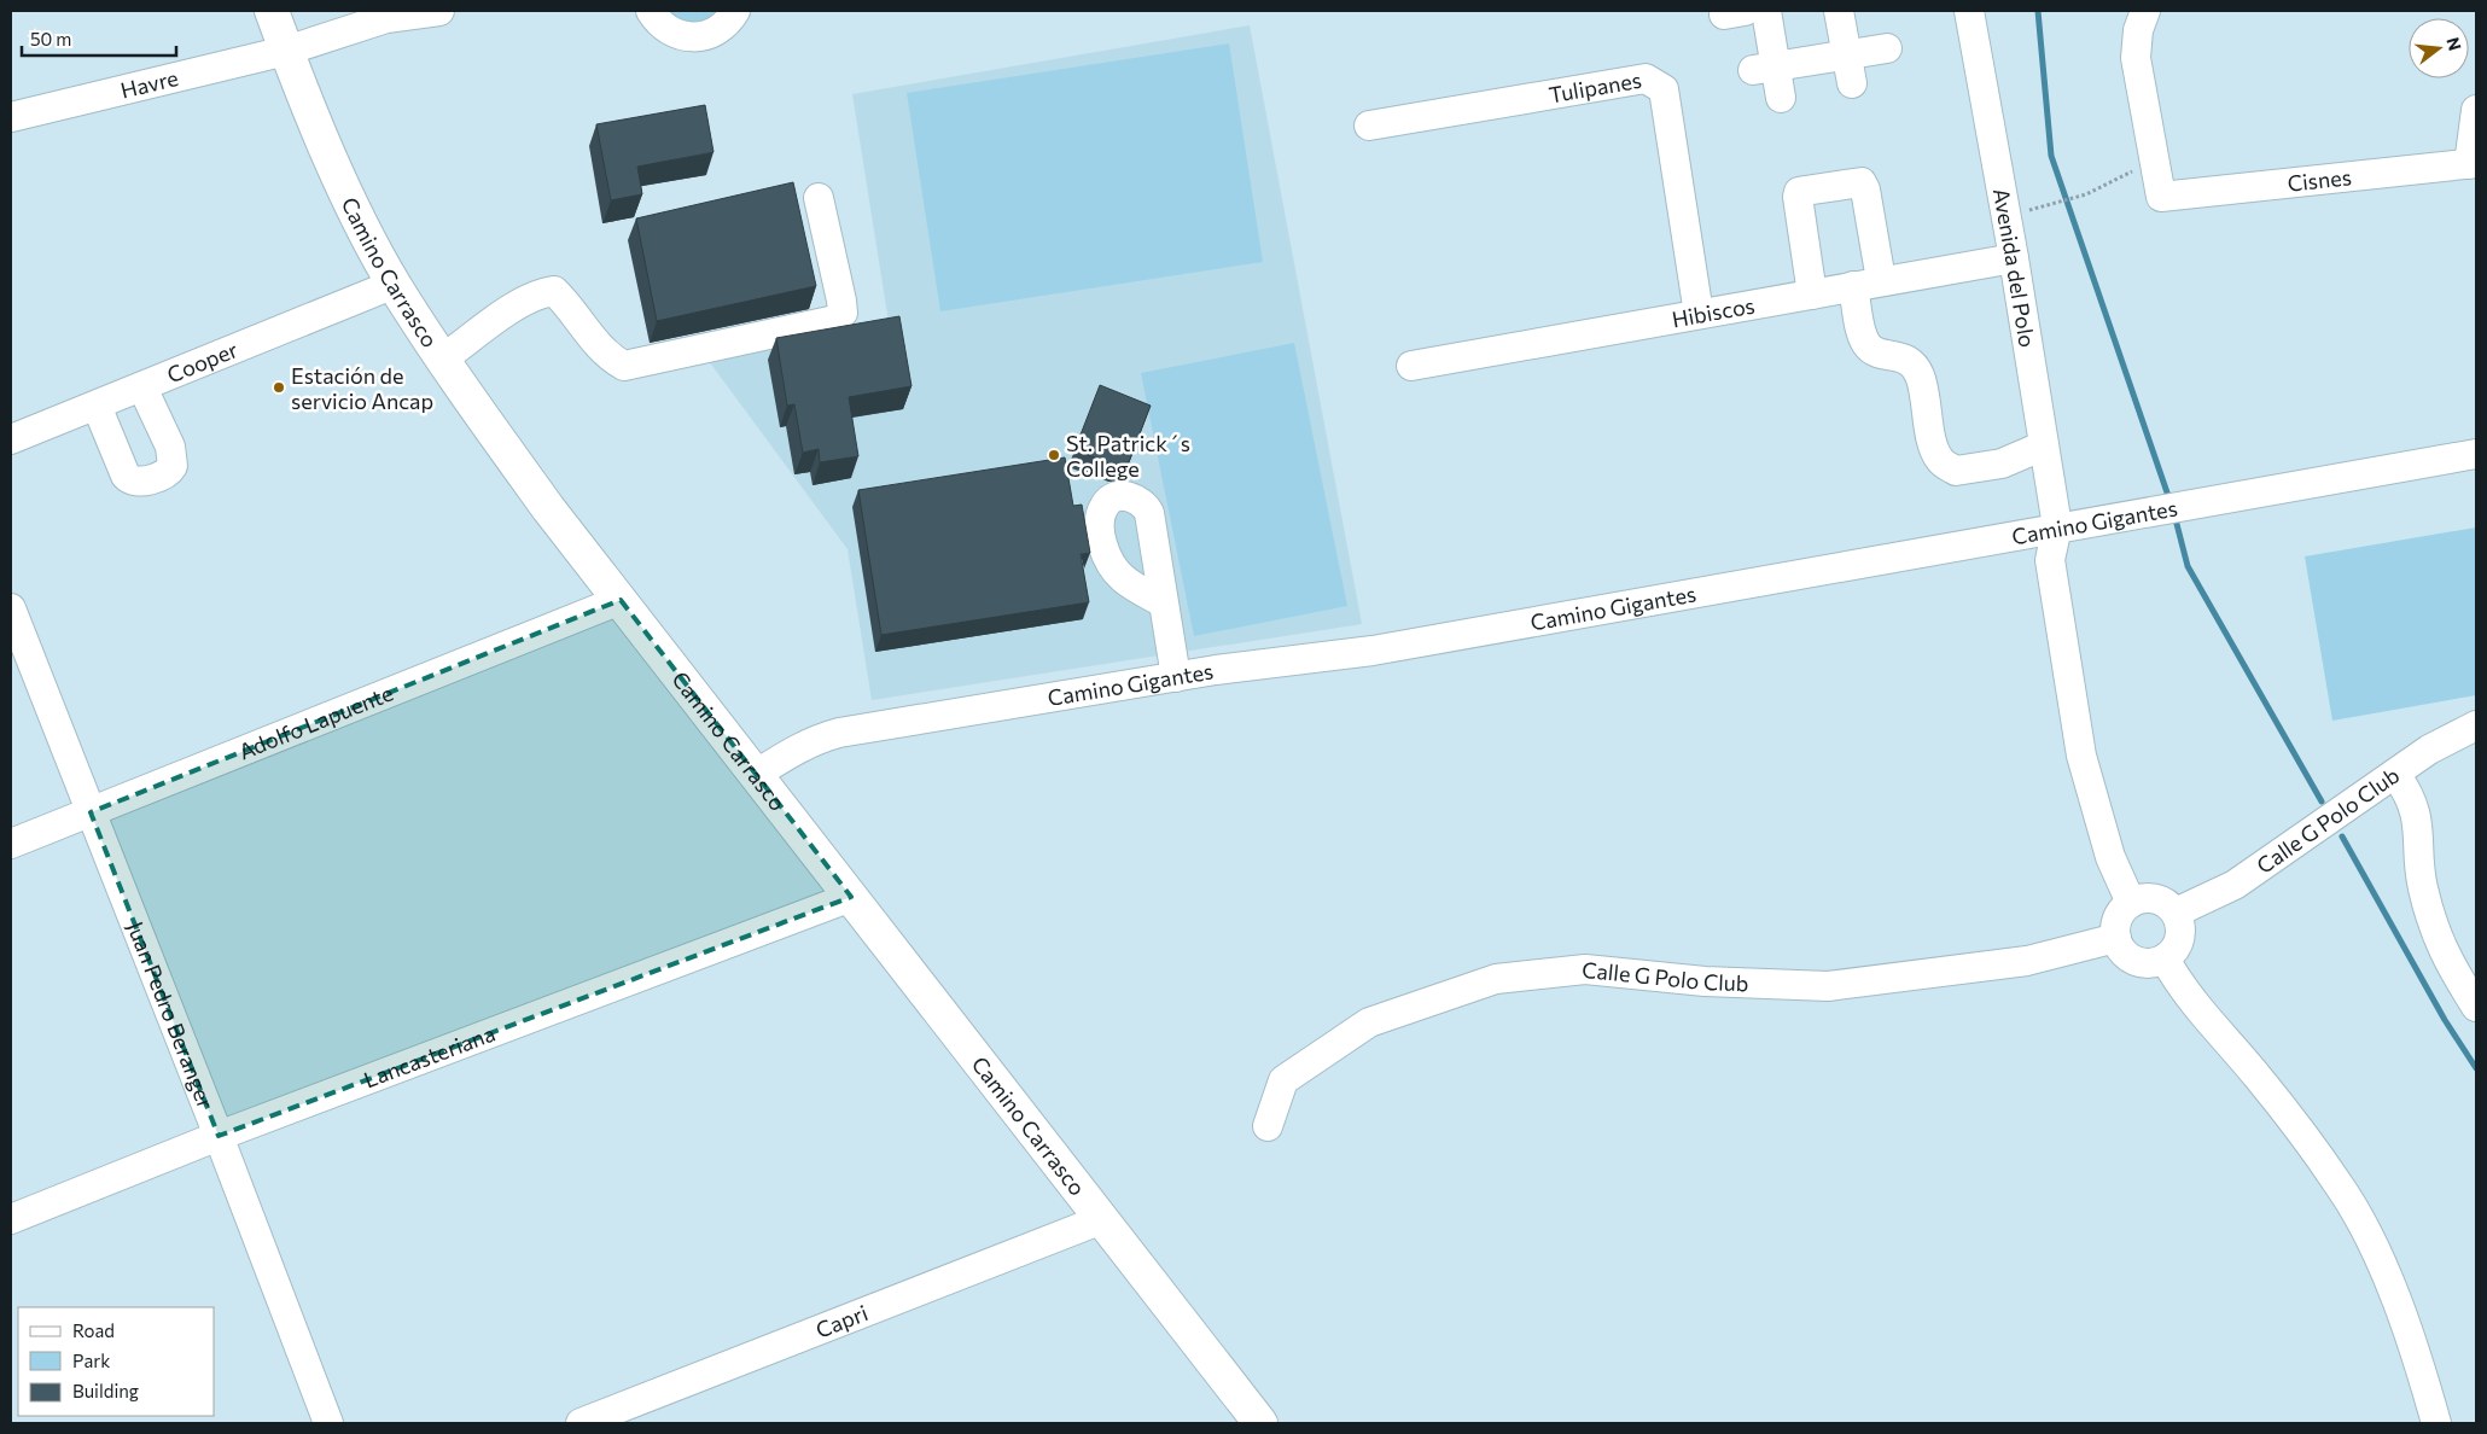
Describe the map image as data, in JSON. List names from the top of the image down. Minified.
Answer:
{"streets":{"main road":["Camino Carrasco"],"street":["Havre","Tulipanes","Cisnes","Avenida del Polo","Hibiscos","Cooper","Camino Gigantes","Adolfo Lapuente","Calle G Polo Club","Juan Pedro Beranger","Lancasteriana","Capri"]},"crossings":[["Havre","Camino Carrasco"],["Tulipanes","Hibiscos"],["Avenida del Polo","Hibiscos"],["Avenida del Polo","Camino Gigantes"],["Camino Carrasco","Cooper"],["Camino Carrasco","Camino Gigantes"],["Camino Carrasco","Adolfo Lapuente"],["Camino Carrasco","Lancasteriana"],["Camino Carrasco","Capri"],["Adolfo Lapuente","Juan Pedro Beranger"],["Juan Pedro Beranger","Lancasteriana"]],"places":["Estación de servicio Ancap","St. Patrick´s College"],"legend":["Road","Park","Building"],"scale_bar":"50 m","north":"right"}
